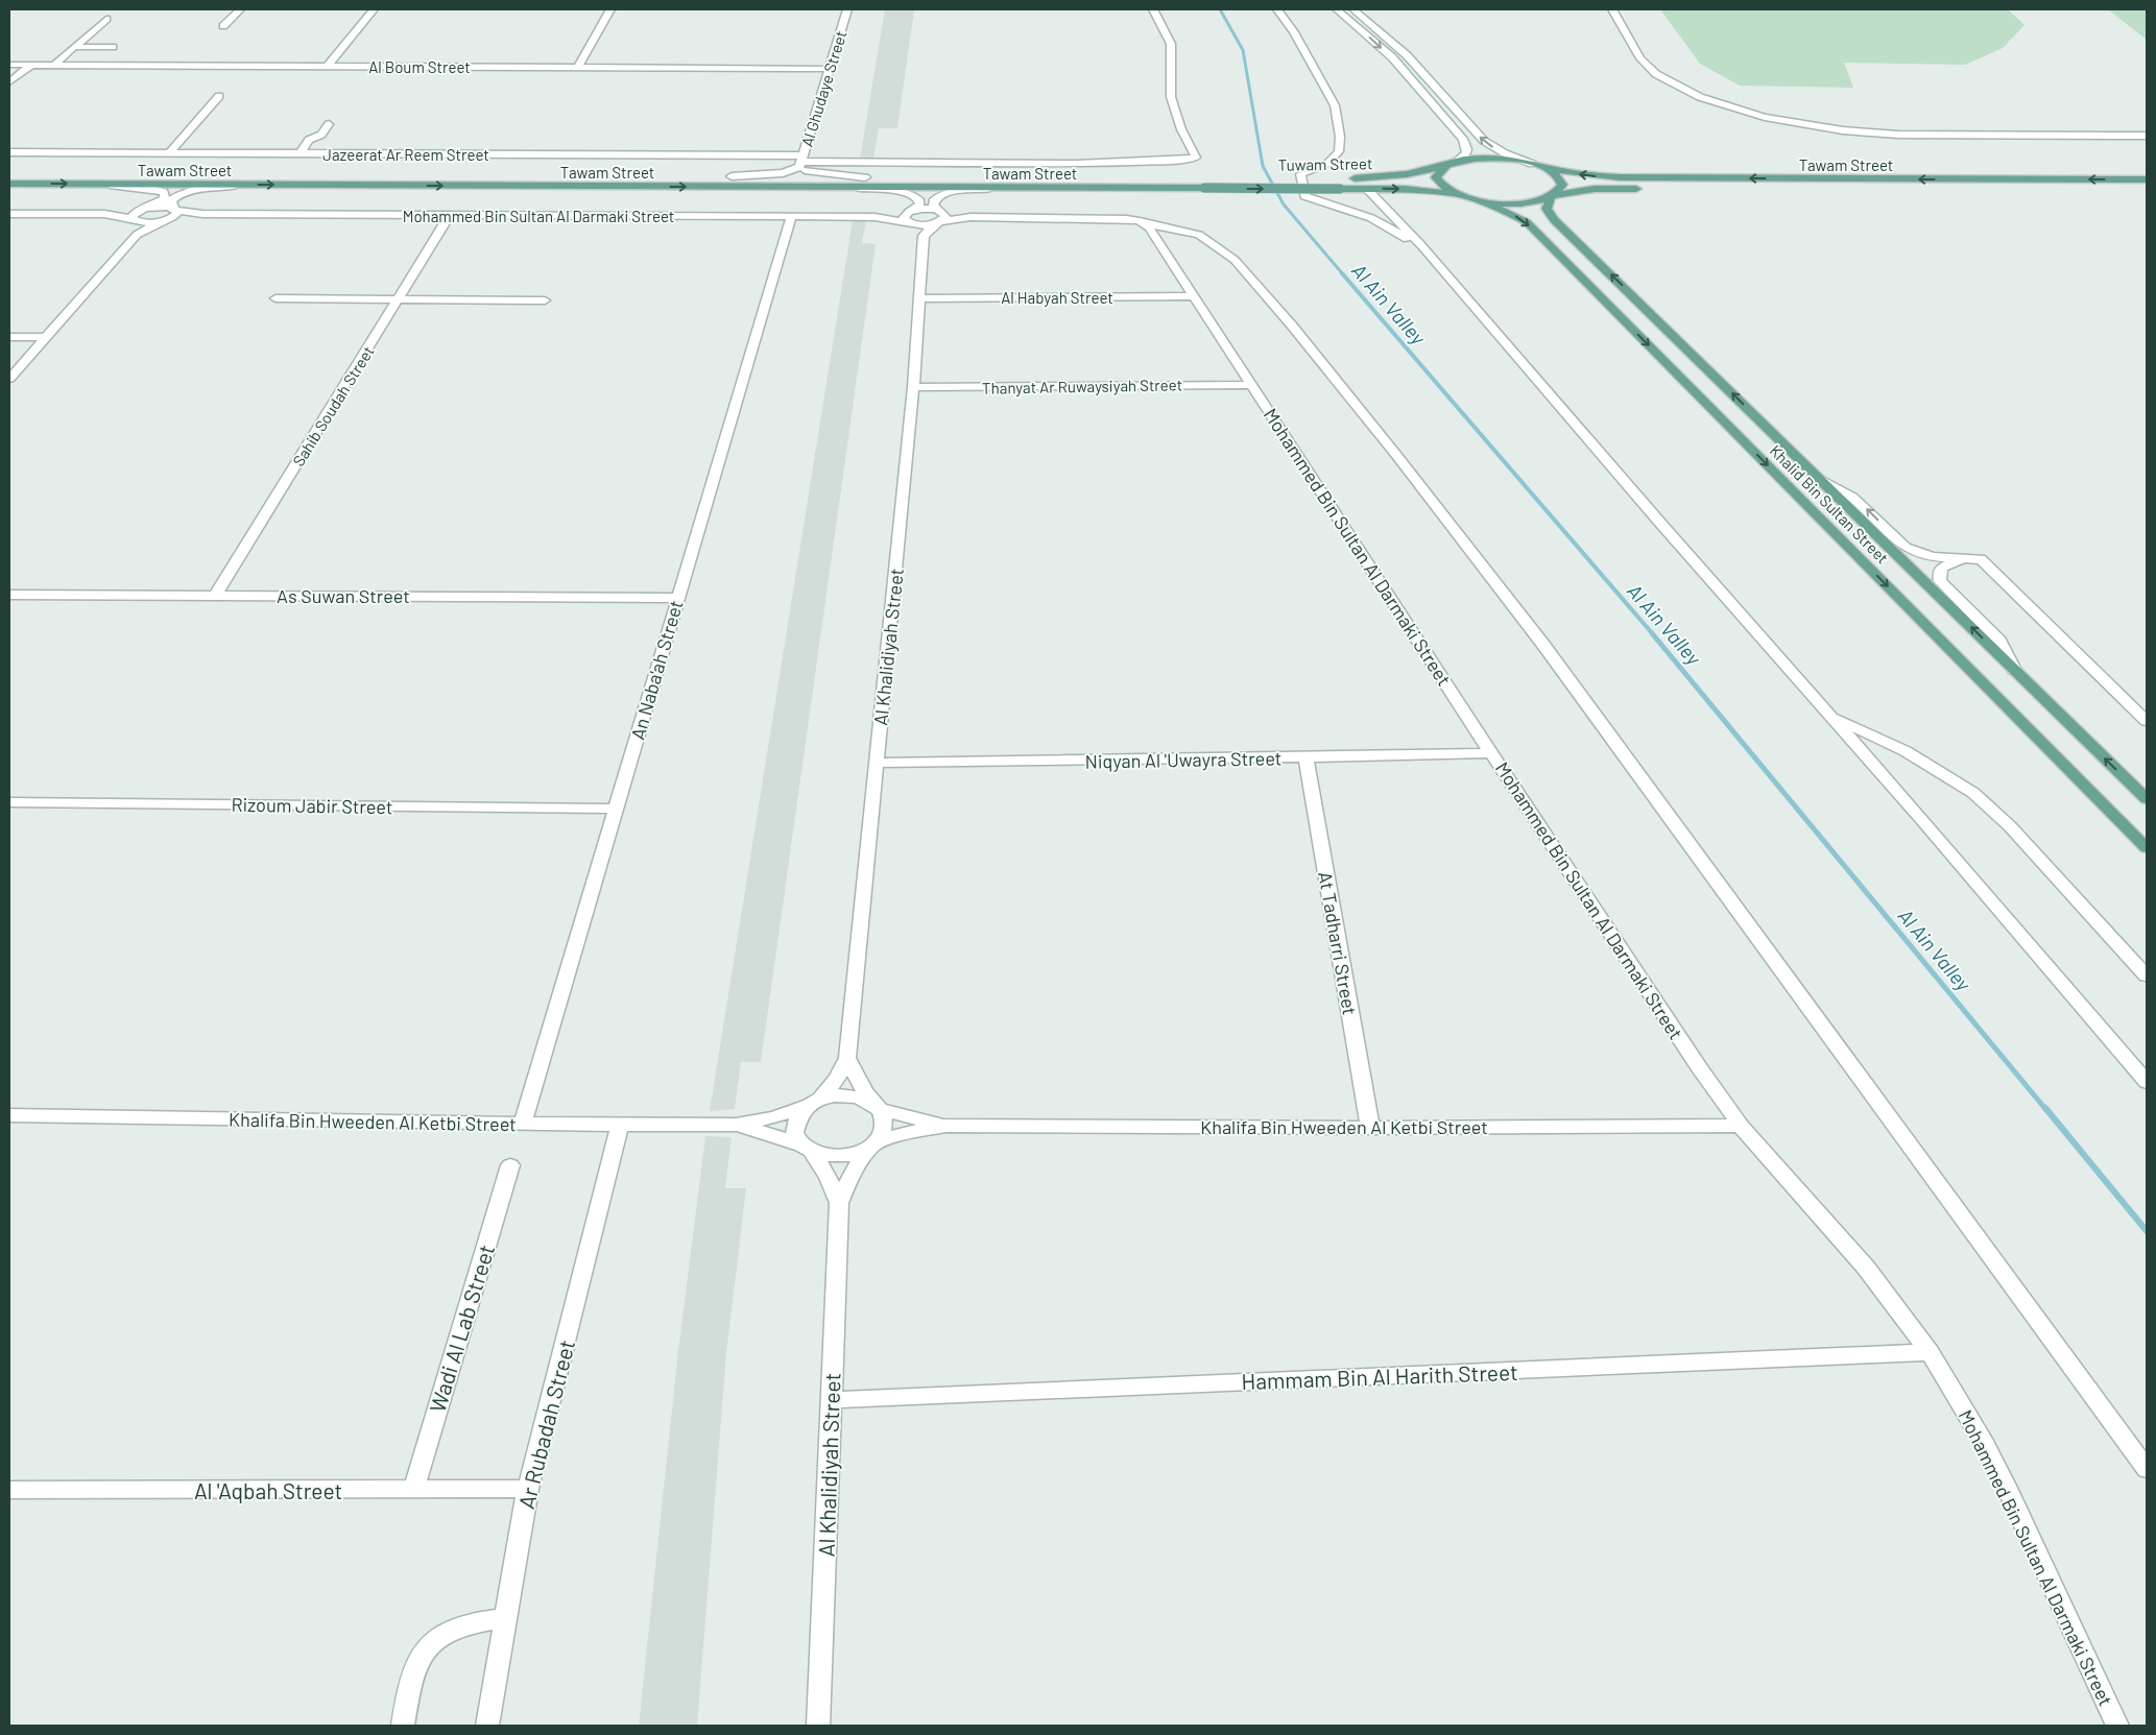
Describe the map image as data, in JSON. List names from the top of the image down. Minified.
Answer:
{"streets":{"main road":["Tuwam Street","Tawam Street","Khalid Bin Sultan Street"],"street":["Al Boum Street","Al Ghudaye Street","Jazeerat Ar Reem Street","Mohammed Bin Sultan Al Darmaki Street","Al Habyah Street","Thanyat Ar Ruwaysiyah Street","Sahib Soudah Street","As Suwan Street","Al Khalidiyah Street","An Naba'ah Street","Niqyan Al 'Uwayra Street","Rizoum Jabir Street","At Tadharri Street","Khalifa Bin Hweeden Al Ketbi Street","Wadi Al Lab Street","Hammam Bin Al Harith Street","Ar Rubadah Street","Al 'Aqbah Street"]},"crossings":[["Al Boum Street","Al Ghudaye Street"],["Al Ghudaye Street","Jazeerat Ar Reem Street"],["Al Ghudaye Street","Tawam Street"],["Tuwam Street","Tawam Street"],["Mohammed Bin Sultan Al Darmaki Street","Al Habyah Street"],["Mohammed Bin Sultan Al Darmaki Street","Thanyat Ar Ruwaysiyah Street"],["Mohammed Bin Sultan Al Darmaki Street","Sahib Soudah Street"],["Mohammed Bin Sultan Al Darmaki Street","An Naba'ah Street"],["Mohammed Bin Sultan Al Darmaki Street","Niqyan Al 'Uwayra Street"],["Mohammed Bin Sultan Al Darmaki Street","Khalifa Bin Hweeden Al Ketbi Street"],["Mohammed Bin Sultan Al Darmaki Street","Hammam Bin Al Harith Street"],["Al Habyah Street","Al Khalidiyah Street"],["Thanyat Ar Ruwaysiyah Street","Al Khalidiyah Street"],["Sahib Soudah Street","As Suwan Street"],["As Suwan Street","An Naba'ah Street"],["Al Khalidiyah Street","Niqyan Al 'Uwayra Street"],["Al Khalidiyah Street","Khalifa Bin Hweeden Al Ketbi Street"],["Al Khalidiyah Street","Hammam Bin Al Harith Street"],["An Naba'ah Street","Rizoum Jabir Street"],["An Naba'ah Street","Khalifa Bin Hweeden Al Ketbi Street"],["Niqyan Al 'Uwayra Street","At Tadharri Street"],["At Tadharri Street","Khalifa Bin Hweeden Al Ketbi Street"],["Khalifa Bin Hweeden Al Ketbi Street","Ar Rubadah Street"],["Wadi Al Lab Street","Al 'Aqbah Street"],["Ar Rubadah Street","Al 'Aqbah Street"]],"water":["Al Ain Valley"]}
